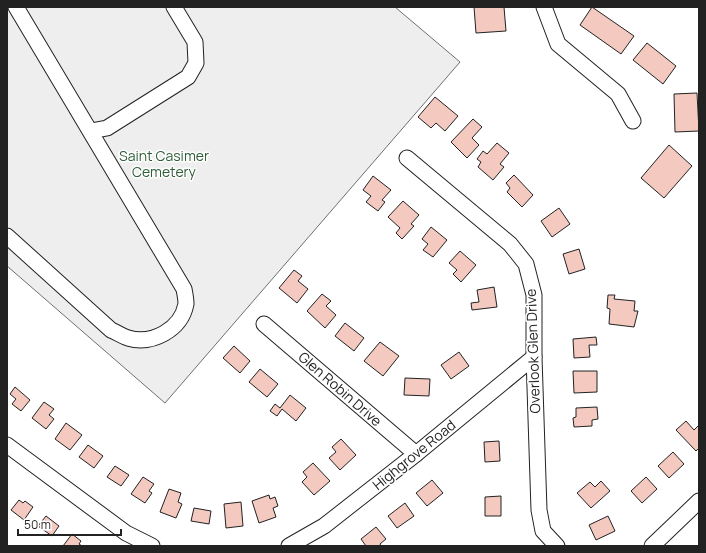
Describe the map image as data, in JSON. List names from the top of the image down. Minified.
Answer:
{"streets":{"street":["Overlook Glen Drive","Glen Robin Drive","Highgrove Road"]},"crossings":[["Overlook Glen Drive","Highgrove Road"],["Glen Robin Drive","Highgrove Road"]],"parks":["Saint Casimer Cemetery"],"scale_bar":"50 m"}
